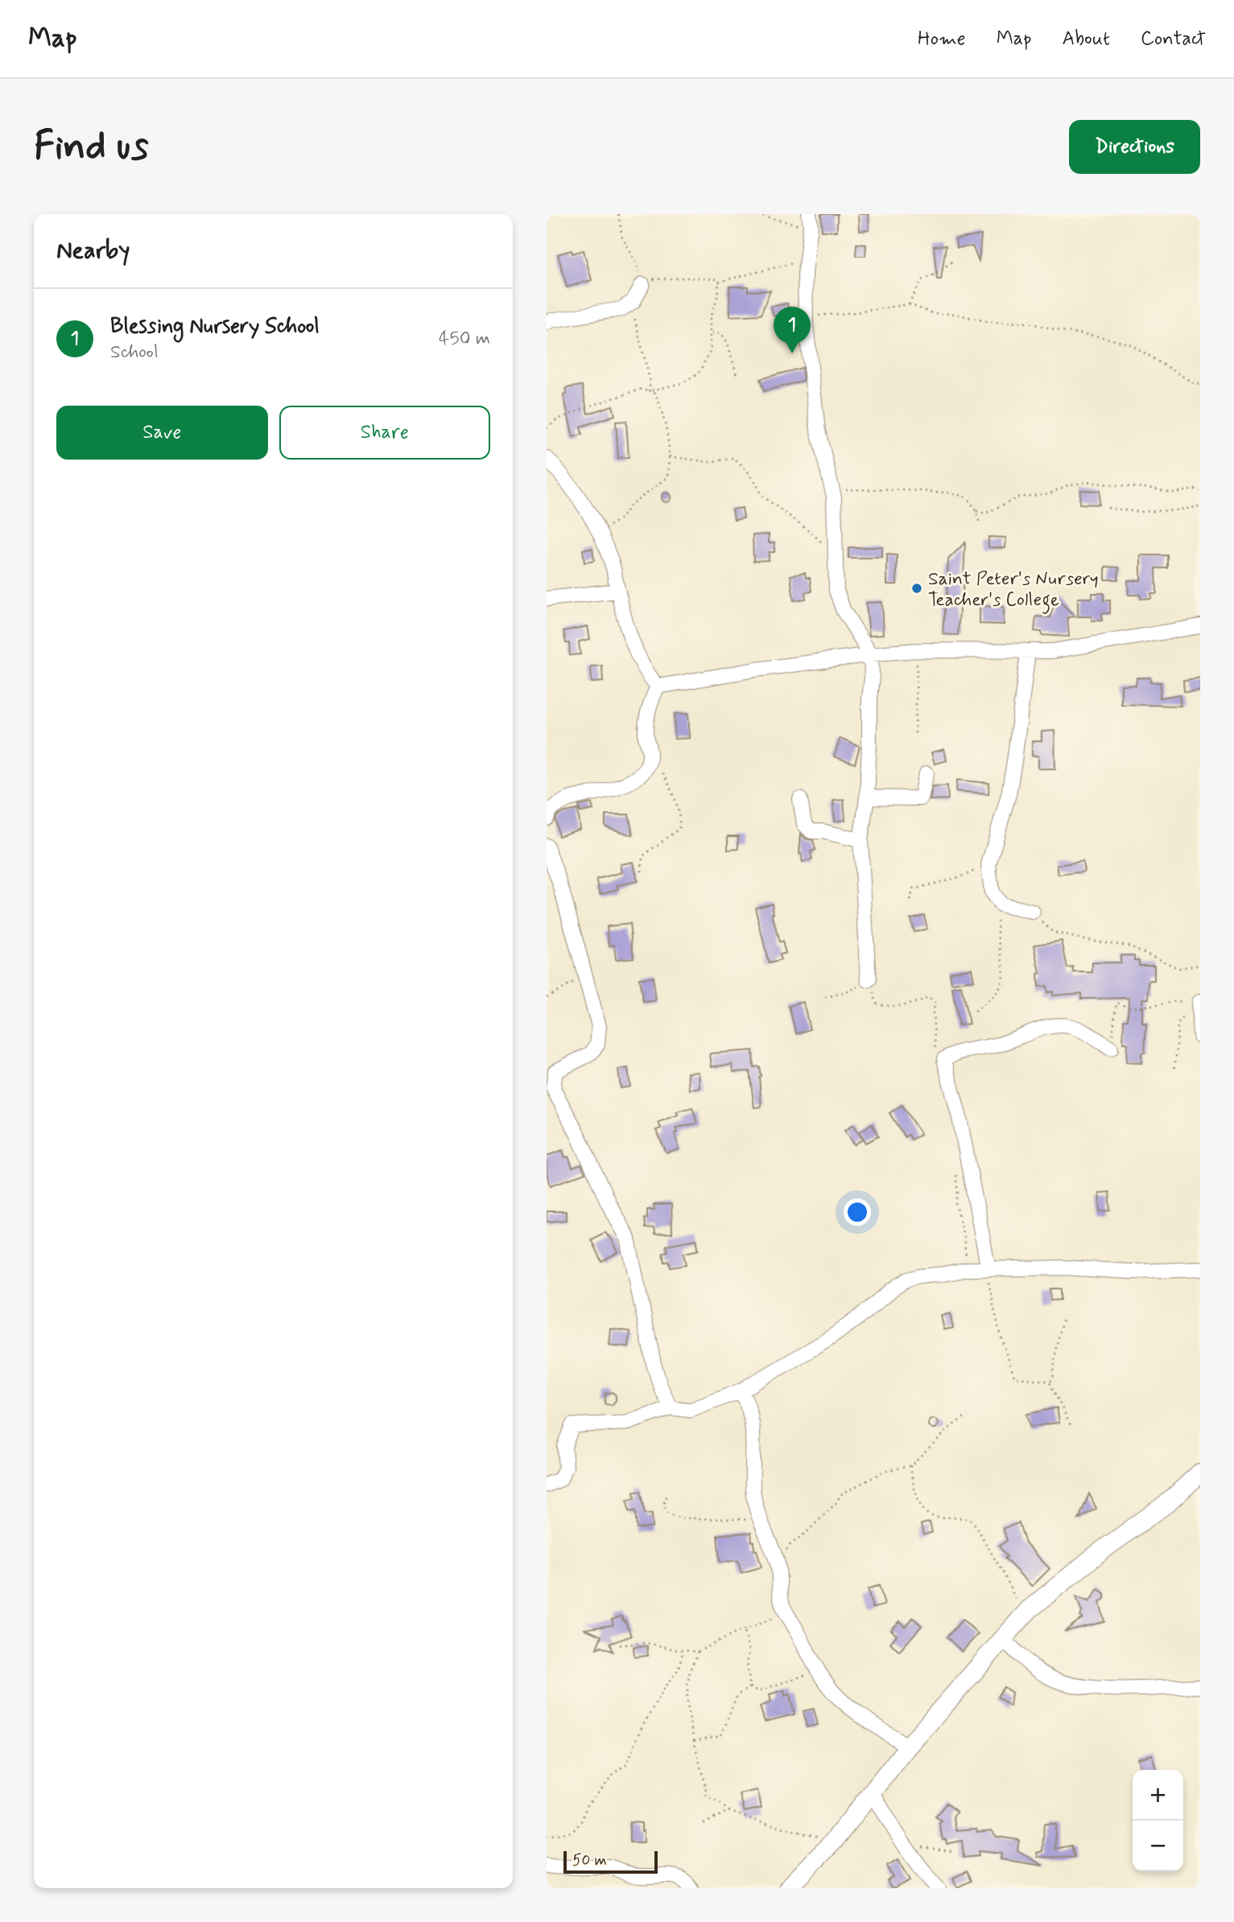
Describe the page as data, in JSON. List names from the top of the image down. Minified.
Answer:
{"places":["Saint Peter's Nursery Teacher's College"],"scale_bar":"50 m","page":{"header":"Map","nav":["Home","Map","About","Contact"],"buttons":["Directions",["Save","Share"]],"title":"Find us","heading":"Nearby","list":[{"mark":"1","name":"Blessing Nursery School","note":"School","value":"450 m"}],"pins":"1","map_buttons":["+","−"],"scale":"50 m"}}
